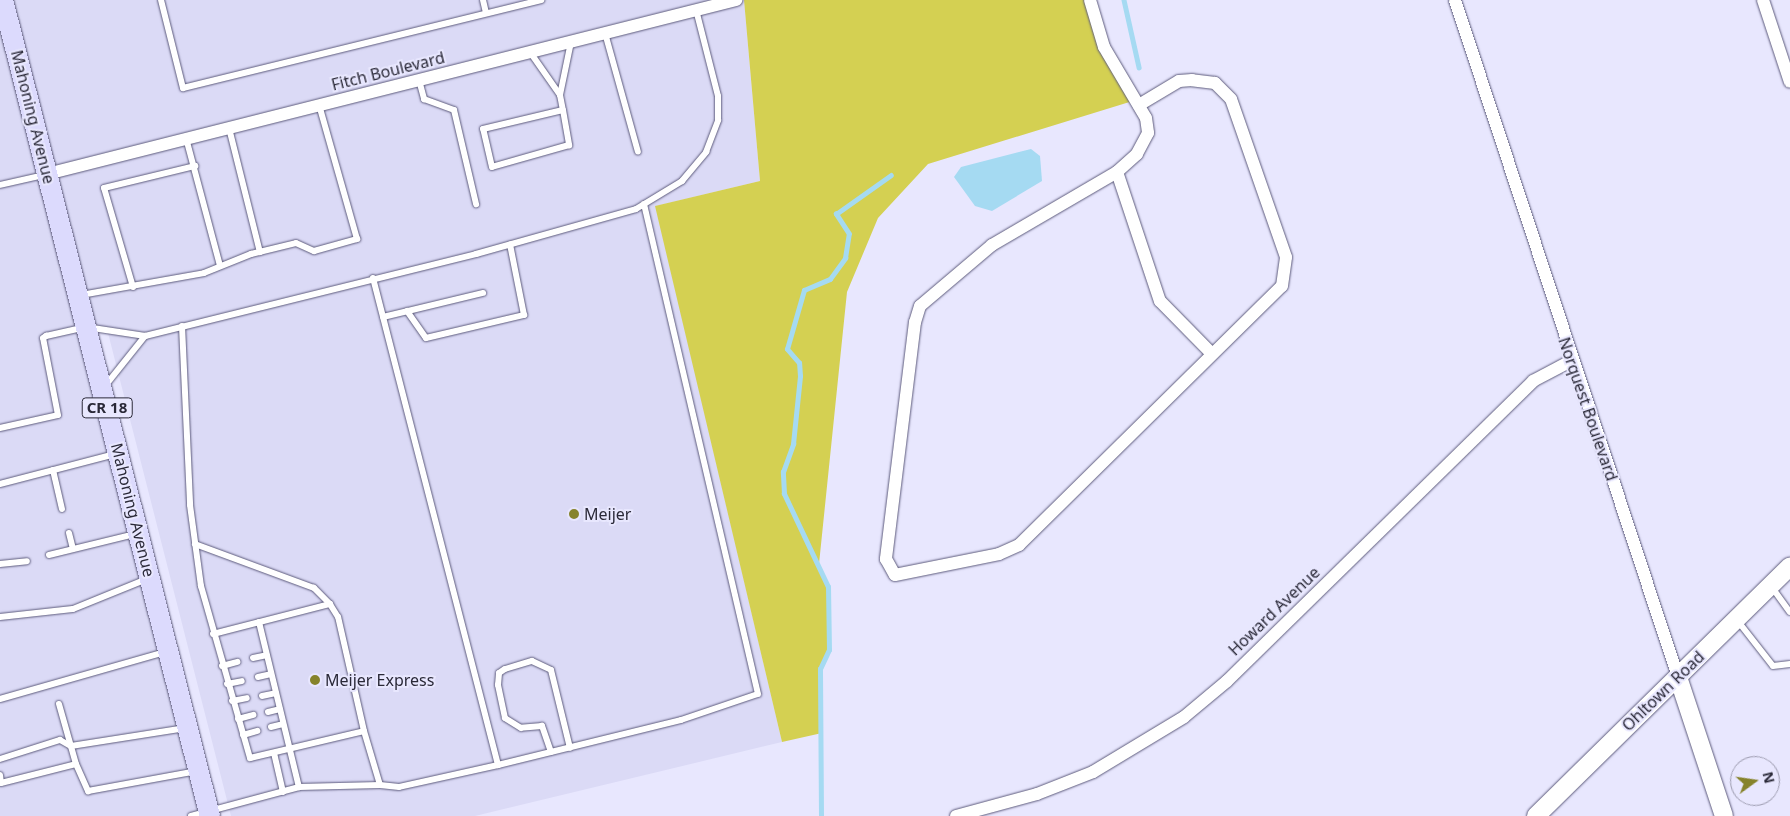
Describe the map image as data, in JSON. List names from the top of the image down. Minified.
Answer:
{"streets":{"main road":["Mahoning Avenue","CR 18"],"street":["Fitch Boulevard","Norquest Boulevard","Howard Avenue","Ohltown Road"]},"crossings":[["Fitch Boulevard","Mahoning Avenue"],["Norquest Boulevard","Howard Avenue"],["Norquest Boulevard","Ohltown Road"]],"places":["Meijer","Meijer Express"],"north":"right"}
